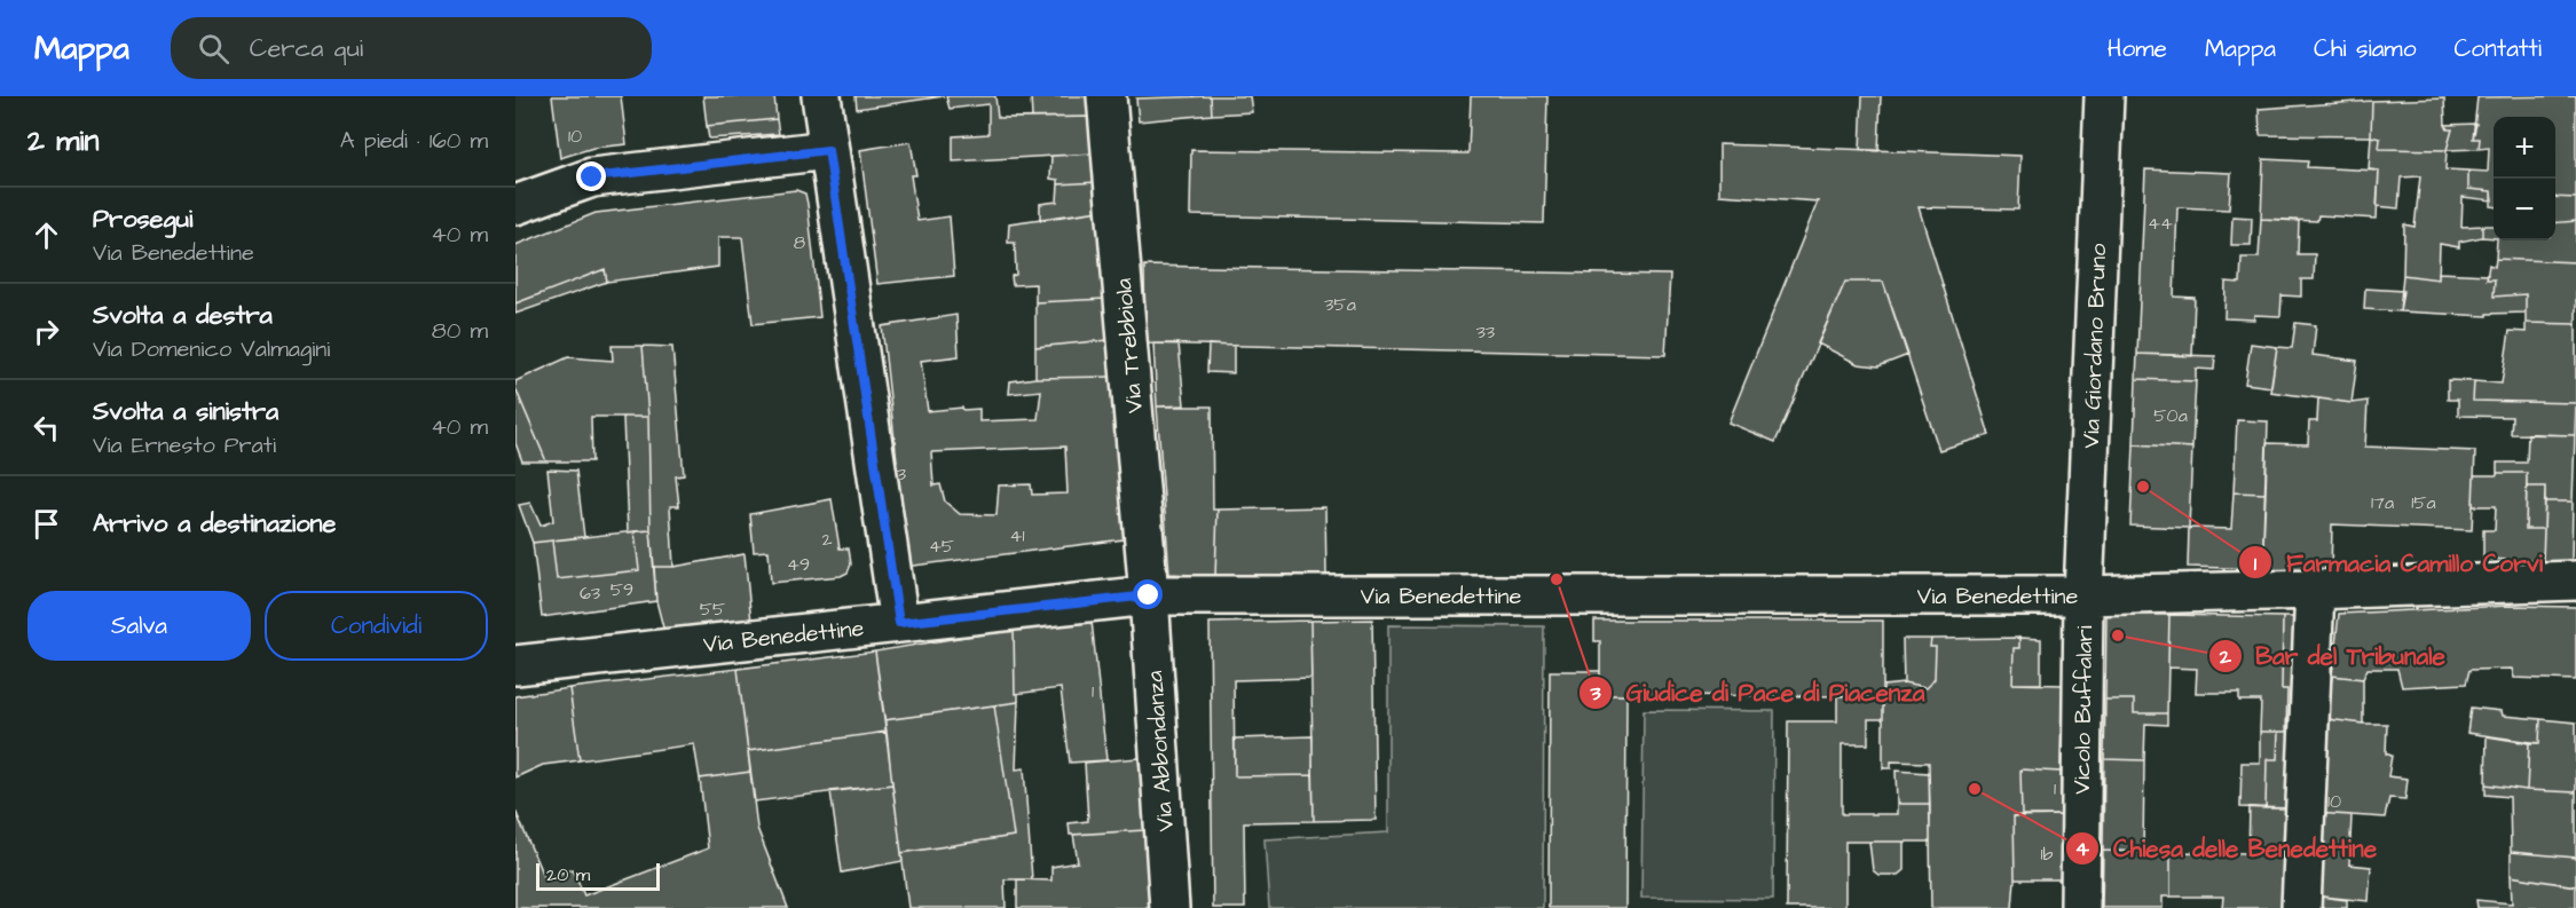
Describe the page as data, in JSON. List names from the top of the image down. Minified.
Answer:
{"streets":{"street":["Via Trebbiola","Via Giordano Bruno","Via Benedettine","Vicolo Buffalari","Via Abbondanza"]},"crossings":[["Via Trebbiola","Via Benedettine"],["Via Trebbiola","Via Abbondanza"],["Via Giordano Bruno","Via Benedettine"],["Via Giordano Bruno","Vicolo Buffalari"],["Via Benedettine","Vicolo Buffalari"],["Via Benedettine","Via Abbondanza"]],"places":["Farmacia Camillo Corvi","Giudice di Pace di Piacenza","Bar del Tribunale","Chiesa delle Benedettine"],"house_numbers":["10","44","8","35a","33","50a","3","17a","15a","1","41","2","45","49","59","63","55","1","1","10","1b"],"scale_bar":"20 m","page":{"header":"Mappa","search":"Cerca qui","nav":["Home","Mappa","Chi siamo","Contatti"],"heading":["2 min","A piedi · 160 m"],"map_buttons":["+","−"],"list":[["Prosegui","Via Benedettine","40 m"],["Svolta a destra","Via Domenico Valmagini","80 m"],["Svolta a sinistra","Via Ernesto Prati","40 m"],"Arrivo a destinazione"],"buttons":["Salva","Condividi"],"scale":"20 m"}}
